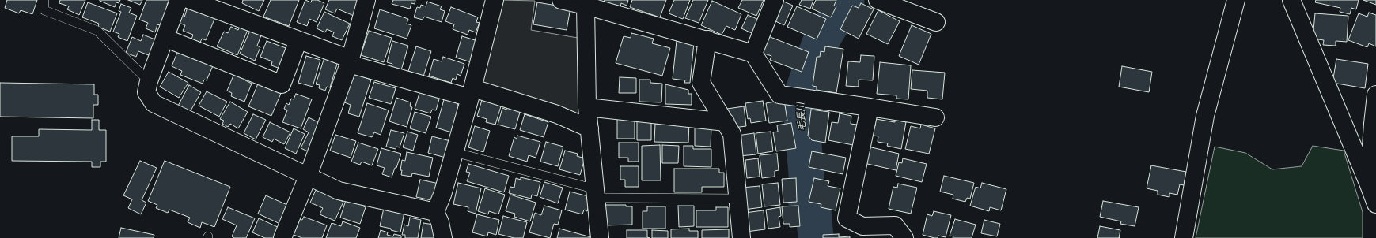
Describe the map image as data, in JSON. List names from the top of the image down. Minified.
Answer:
{"water":["毛長川"]}
